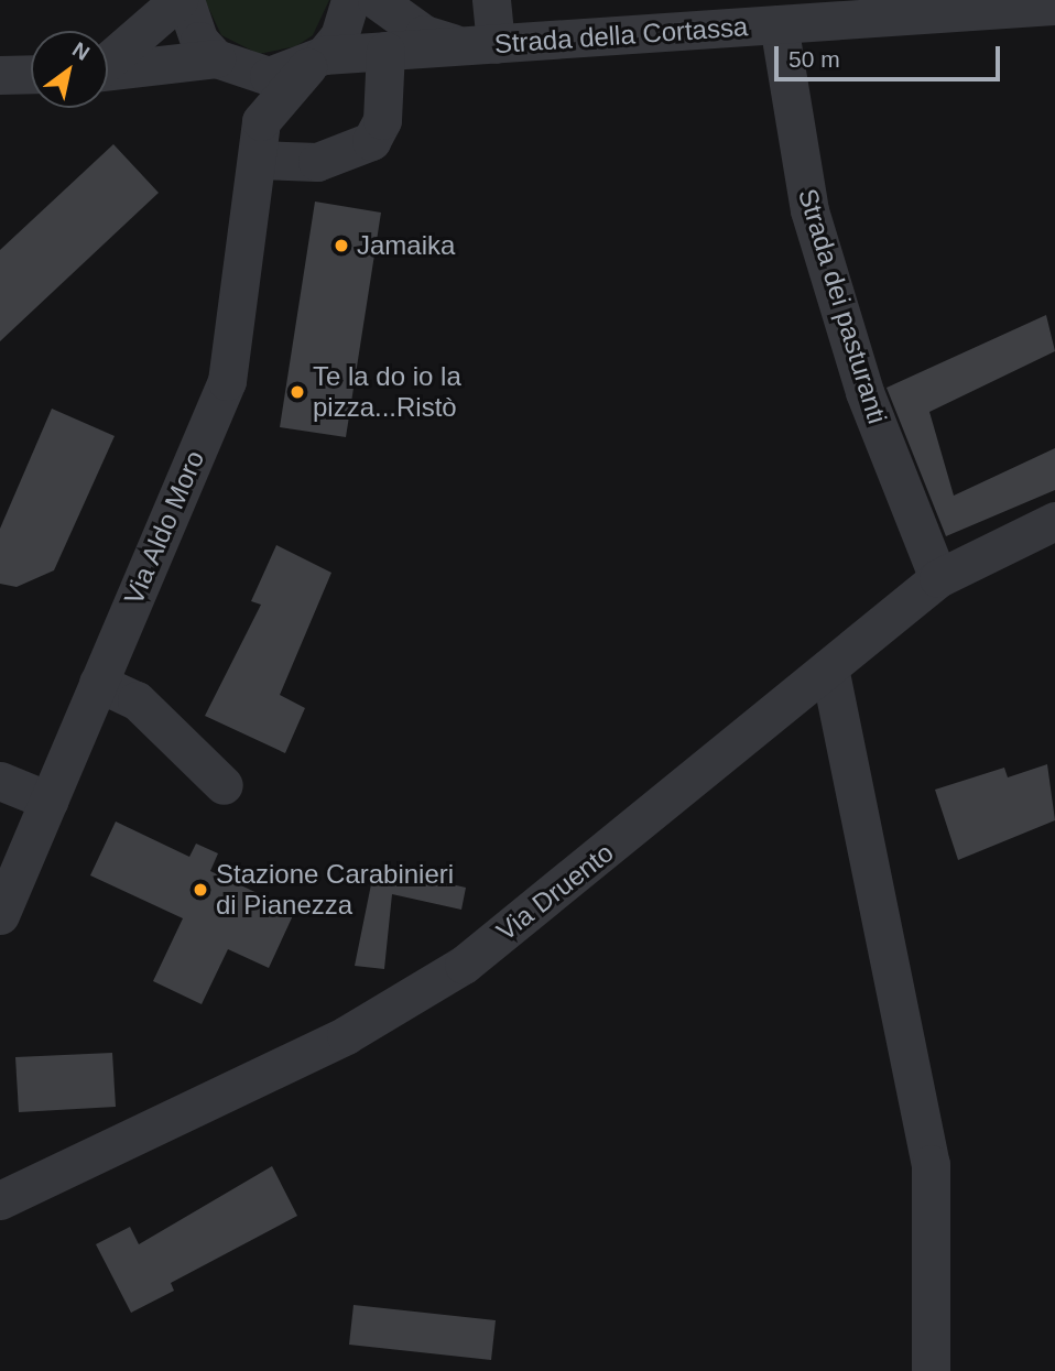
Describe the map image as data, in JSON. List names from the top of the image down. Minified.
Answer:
{"streets":{"street":["Strada della Cortassa","Strada dei pasturanti","Via Aldo Moro","Via Druento"]},"crossings":[["Strada della Cortassa","Strada dei pasturanti"],["Strada dei pasturanti","Via Druento"]],"places":["Jamaika","Te la do io la pizza...Ristò","Stazione Carabinieri di Pianezza"],"scale_bar":"50 m","north":"top right"}
